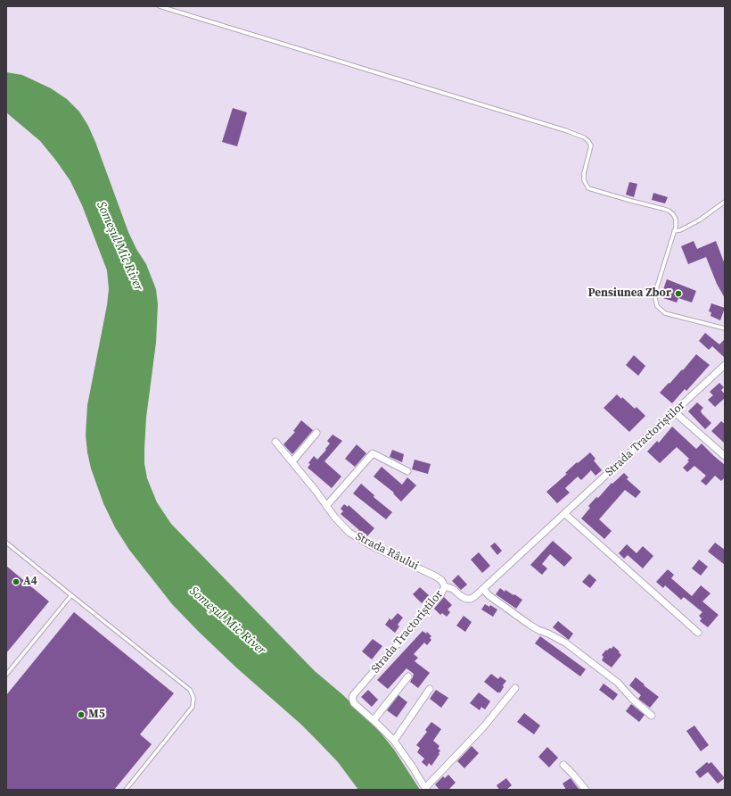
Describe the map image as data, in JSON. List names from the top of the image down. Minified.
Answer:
{"streets":{"street":["Strada Tractoriștilor","Strada Râului"]},"crossings":[["Strada Tractoriștilor","Strada Râului"]],"water":["Someşul Mic River"],"places":["Pensiunea Zbor","A4","M5"]}
